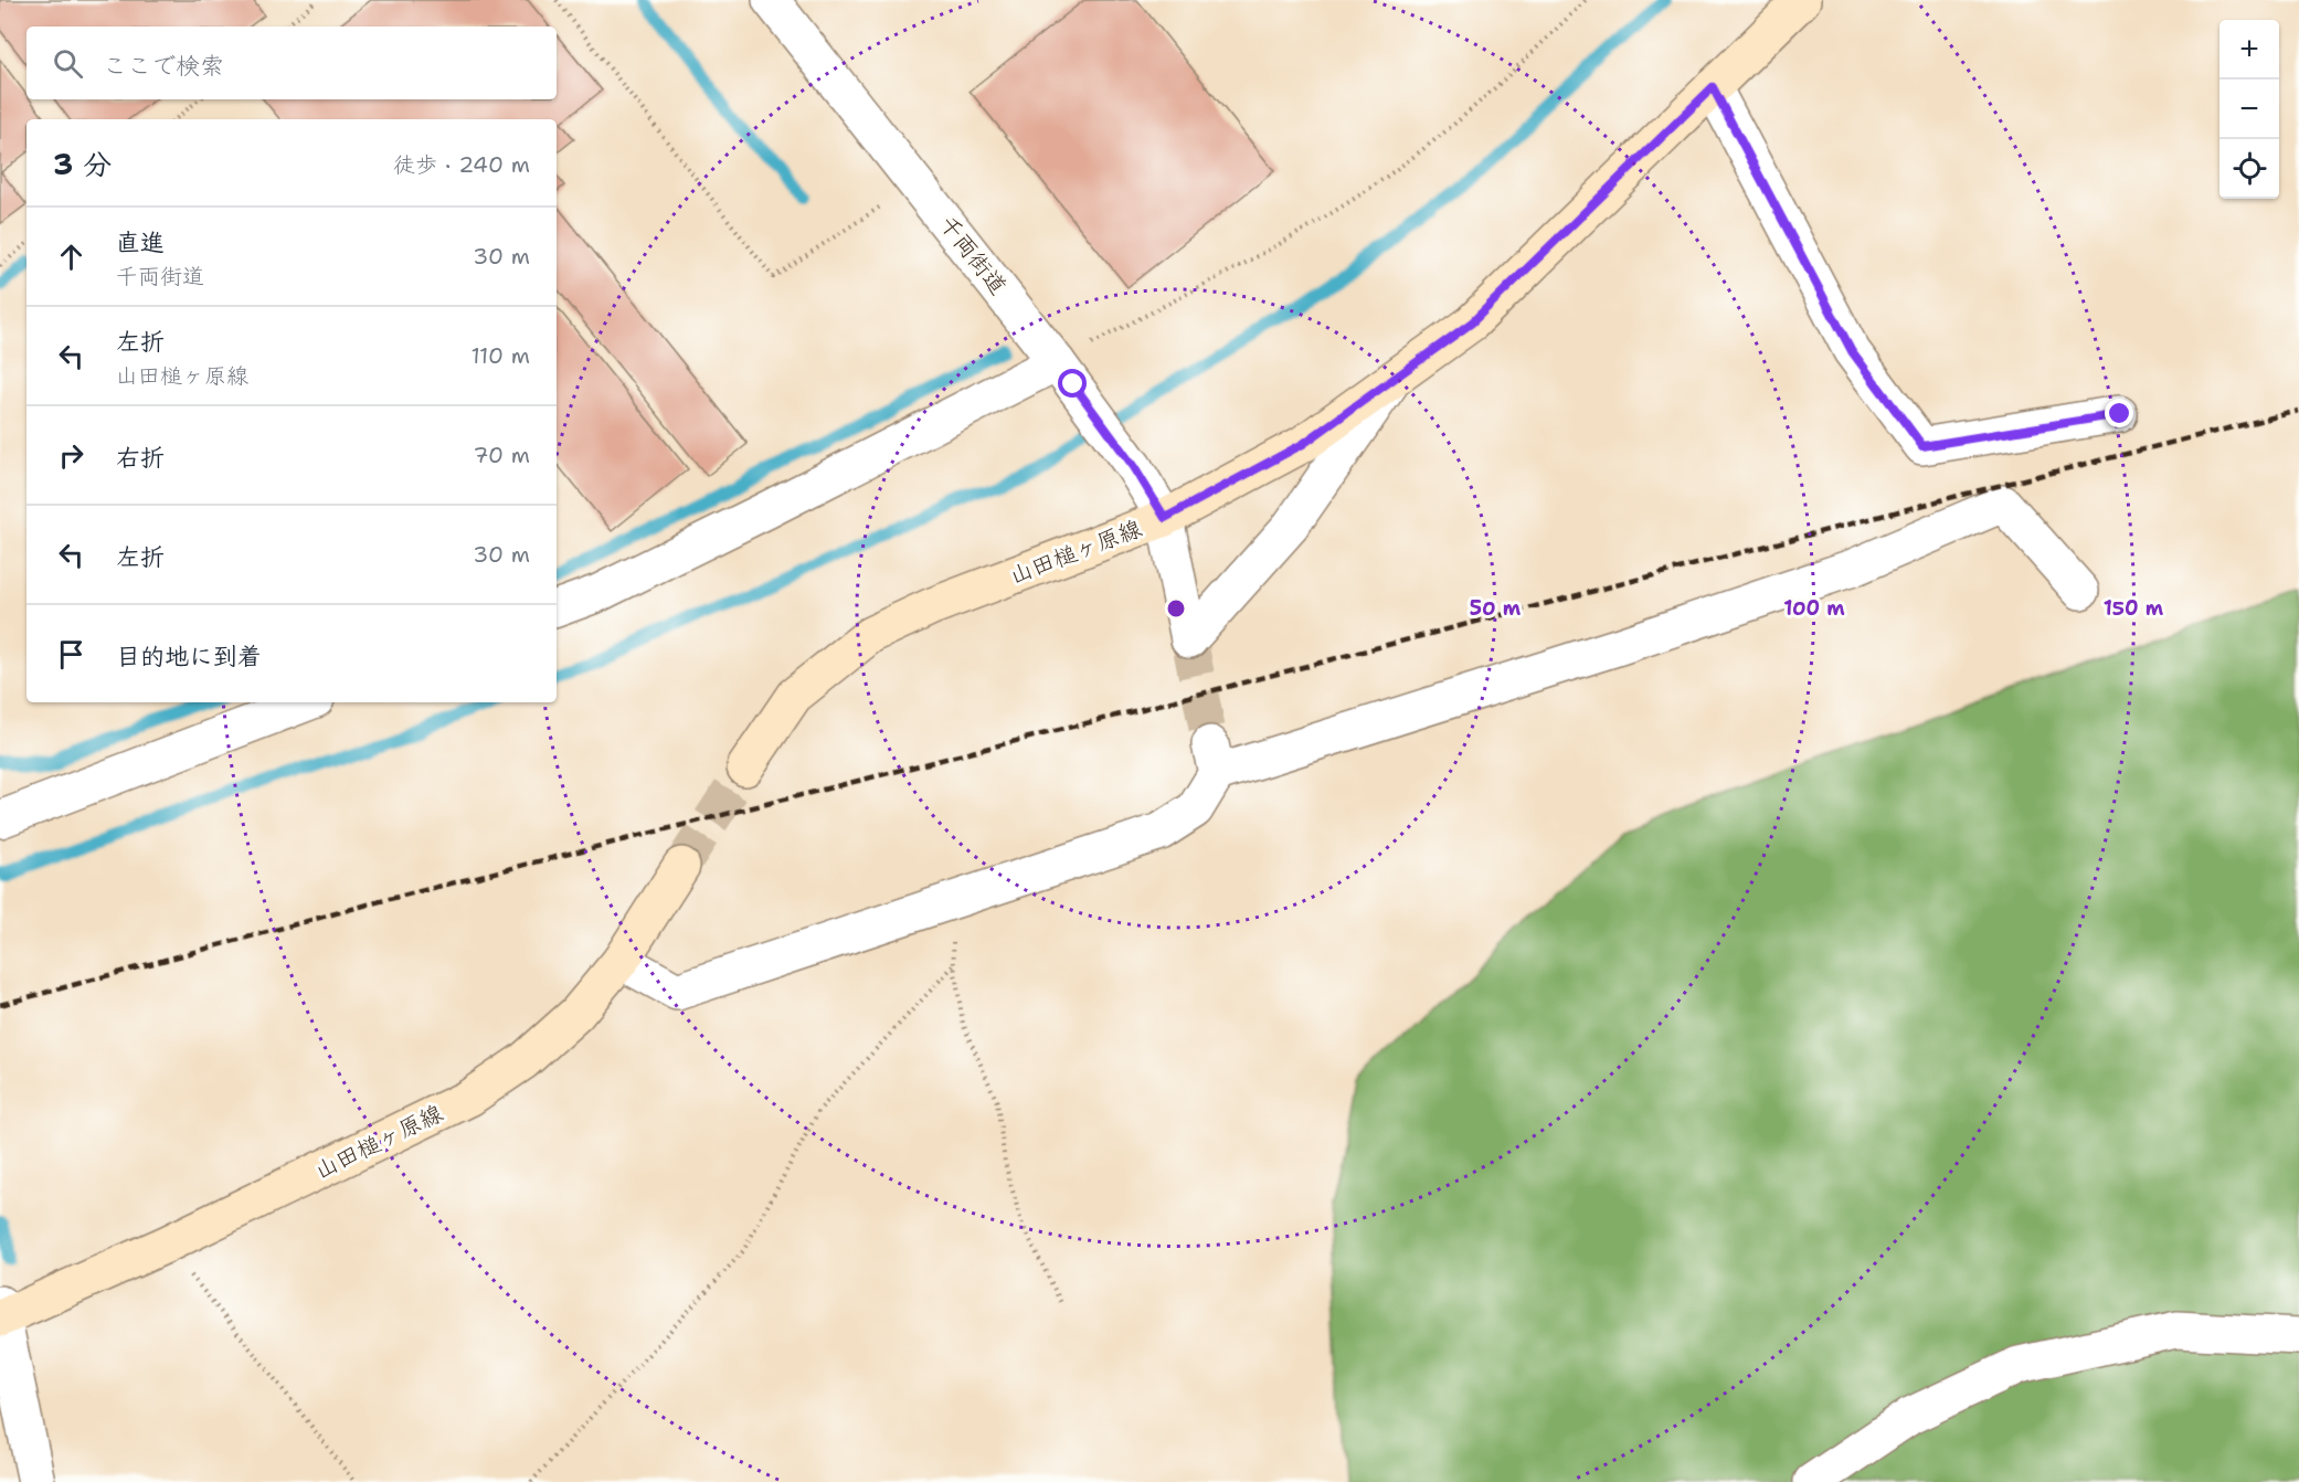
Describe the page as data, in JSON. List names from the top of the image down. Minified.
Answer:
{"streets":{"main road":["山田槌ヶ原線"],"street":["千両街道"]},"crossings":[["千両街道","山田槌ヶ原線"]],"page":{"map_buttons":["+","−"],"search":"ここで検索","heading":["3 分","徒歩 · 240 m"],"list":[["直進","千両街道","30 m"],["左折","山田槌ヶ原線","110 m"],["右折","70 m"],["左折","30 m"],"目的地に到着"]},"rings":["50 m","100 m","150 m"]}
